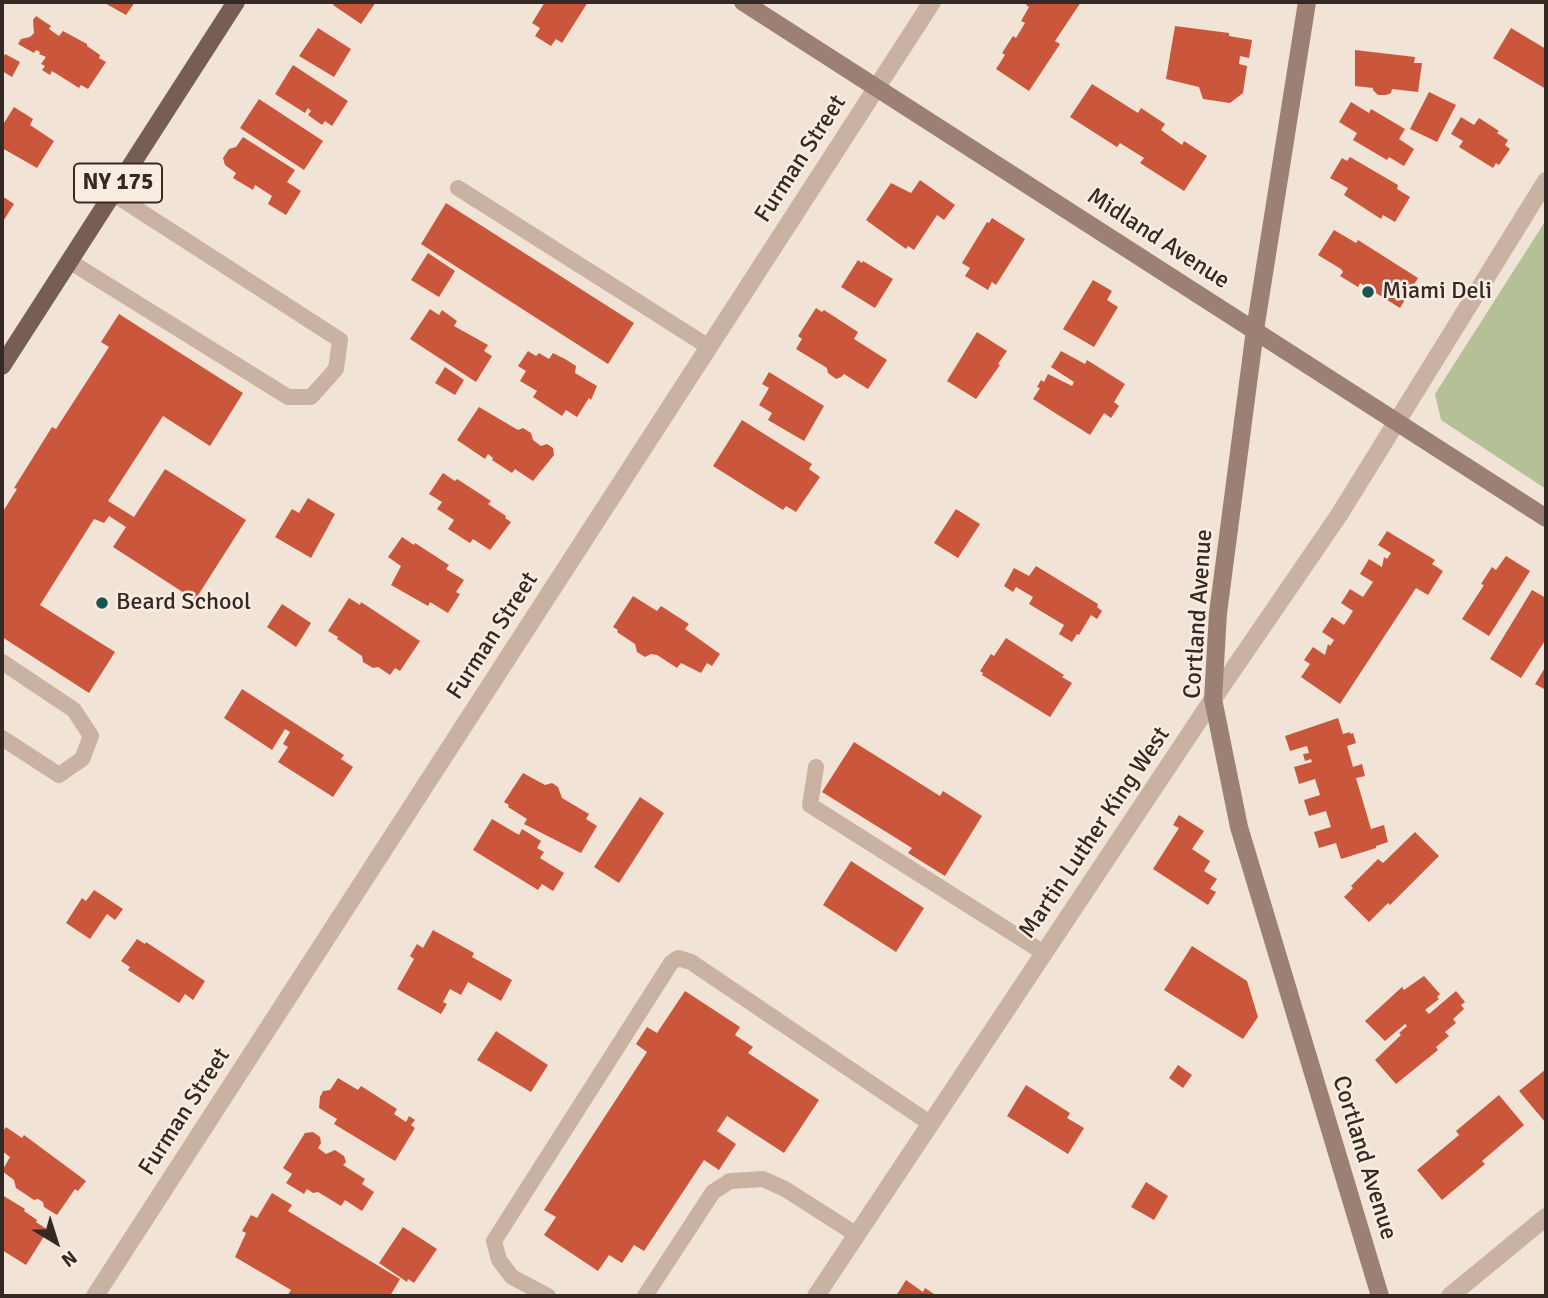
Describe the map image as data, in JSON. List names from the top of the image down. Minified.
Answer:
{"streets":{"main road":["NY 175"],"street":["Furman Street","Midland Avenue","Cortland Avenue","Martin Luther King West"]},"crossings":[["Furman Street","Midland Avenue"],["Midland Avenue","Cortland Avenue"],["Midland Avenue","Martin Luther King West"],["Cortland Avenue","Martin Luther King West"]],"places":["Miami Deli","Beard School"],"north":"bottom right"}
